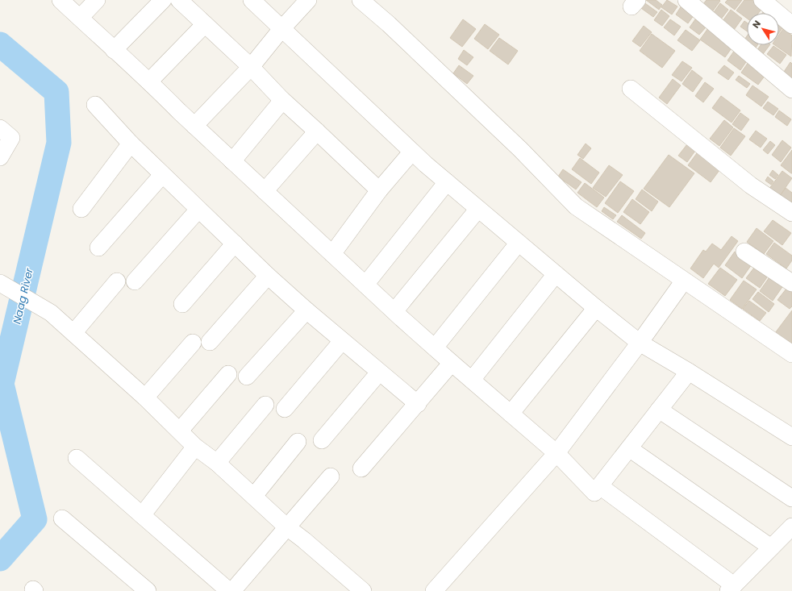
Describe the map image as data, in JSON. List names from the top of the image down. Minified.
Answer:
{"water":["Naag River"],"north":"top left"}
